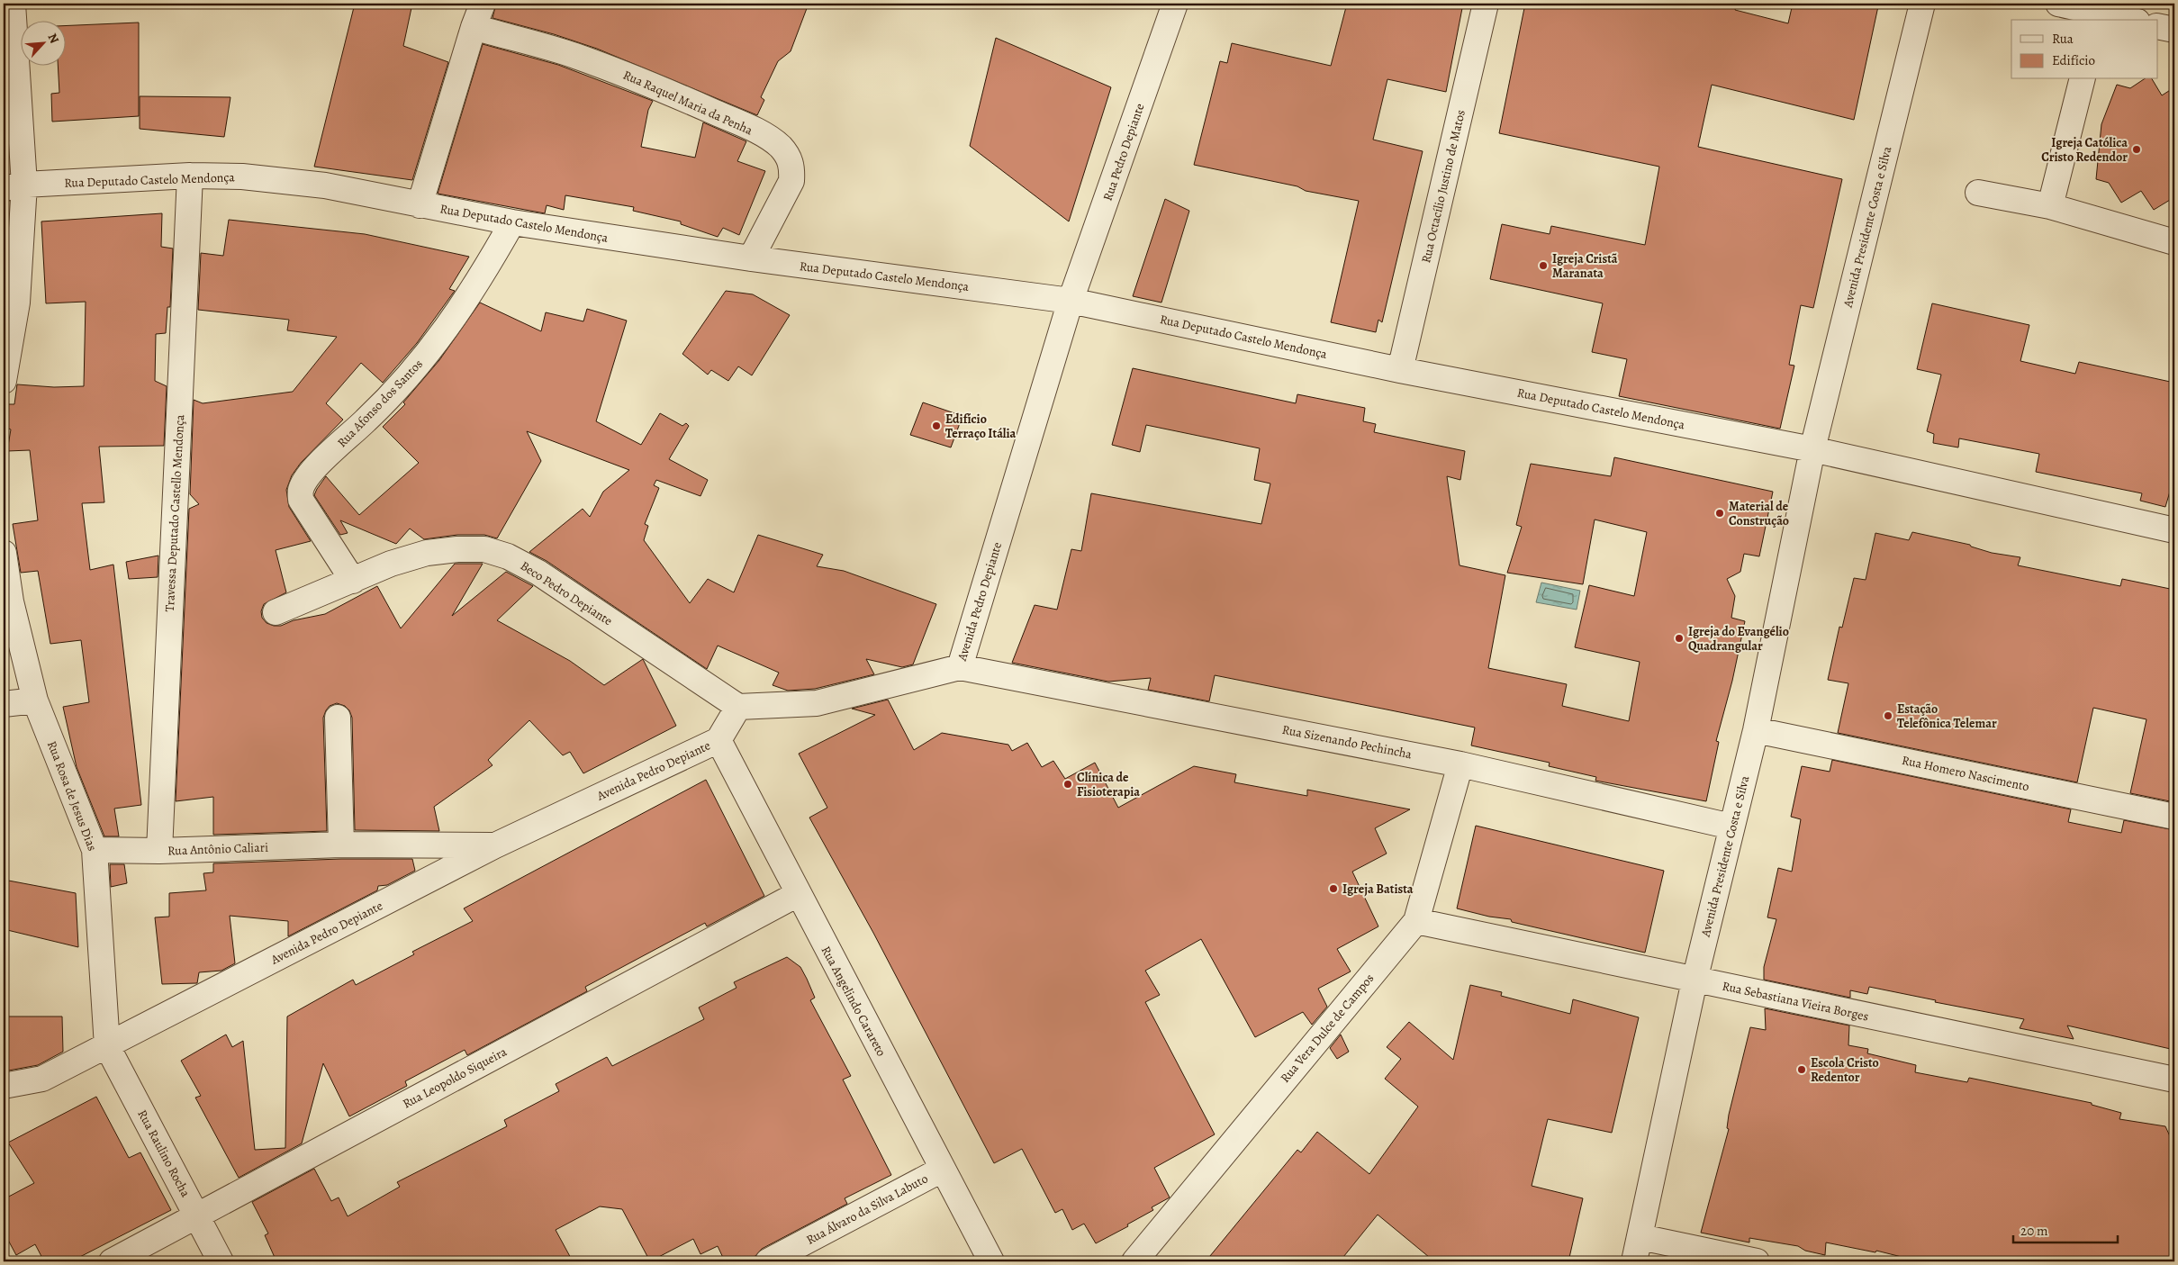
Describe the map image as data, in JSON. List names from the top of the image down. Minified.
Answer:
{"streets":{"street":["Rua Raquel Maria da Penha","Rua Pedro Depiante","Rua Deputado Castelo Mendonça","Rua Octacílio Justino de Matos","Avenida Presidente Costa e Silva","Rua Afonso dos Santos","Travessa Deputado Castello Mendonça","Beco Pedro Depiante","Avenida Pedro Depiante","Rua Sizenando Pechincha","Rua Homero Nascimento","Rua Rosa de Jesus Dias","Rua Antônio Caliari","Rua Angelindo Carareto","Rua Sebastiana Vieira Borges","Rua Vera Dulce de Campos","Rua Leopoldo Siqueira","Rua Raulino Rocha","Rua Álvaro da Silva Labuto"]},"crossings":[["Rua Raquel Maria da Penha","Rua Deputado Castelo Mendonça"],["Rua Pedro Depiante","Rua Deputado Castelo Mendonça"],["Rua Pedro Depiante","Avenida Pedro Depiante"],["Rua Deputado Castelo Mendonça","Rua Octacílio Justino de Matos"],["Rua Deputado Castelo Mendonça","Avenida Presidente Costa e Silva"],["Rua Deputado Castelo Mendonça","Rua Afonso dos Santos"],["Rua Deputado Castelo Mendonça","Travessa Deputado Castello Mendonça"],["Rua Deputado Castelo Mendonça","Avenida Pedro Depiante"],["Avenida Presidente Costa e Silva","Rua Sizenando Pechincha"],["Avenida Presidente Costa e Silva","Rua Homero Nascimento"],["Avenida Presidente Costa e Silva","Rua Sebastiana Vieira Borges"],["Rua Afonso dos Santos","Beco Pedro Depiante"],["Travessa Deputado Castello Mendonça","Rua Antônio Caliari"],["Beco Pedro Depiante","Avenida Pedro Depiante"],["Avenida Pedro Depiante","Rua Sizenando Pechincha"],["Avenida Pedro Depiante","Rua Rosa de Jesus Dias"],["Avenida Pedro Depiante","Rua Antônio Caliari"],["Avenida Pedro Depiante","Rua Angelindo Carareto"],["Avenida Pedro Depiante","Rua Raulino Rocha"],["Rua Sizenando Pechincha","Rua Vera Dulce de Campos"],["Rua Rosa de Jesus Dias","Rua Antônio Caliari"],["Rua Rosa de Jesus Dias","Rua Raulino Rocha"],["Rua Angelindo Carareto","Rua Leopoldo Siqueira"],["Rua Angelindo Carareto","Rua Álvaro da Silva Labuto"],["Rua Sebastiana Vieira Borges","Rua Vera Dulce de Campos"],["Rua Leopoldo Siqueira","Rua Raulino Rocha"]],"places":["Igreja Católica Cristo Redendor","Igreja Cristã Maranata","Edifício Terraço Itália","Material de Construção","Igreja do Evangélio Quadrangular","Estação Telefônica Telemar","Clínica de Fisioterapia","Igreja Batista","Escola Cristo Redentor"],"legend":["Rua","Edifício"],"scale_bar":"20 m","north":"top right"}
